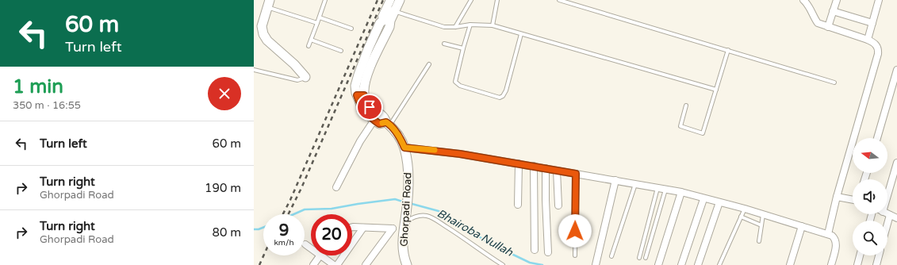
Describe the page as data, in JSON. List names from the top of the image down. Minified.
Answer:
{"streets":{"main road":["Ghorpadi Road"]},"water":["Bhairoba Nullah"],"north":"left","page":{"turn":["60 m","Turn left"],"heading":["1 min","350 m · 16:55"],"list":[{"name":"Turn left","value":"60 m"},{"name":"Turn right","note":"Ghorpadi Road","value":"190 m"},{"name":"Turn right","note":"Ghorpadi Road","value":"80 m"}],"speed":"9 km/h","limit":"20"}}
